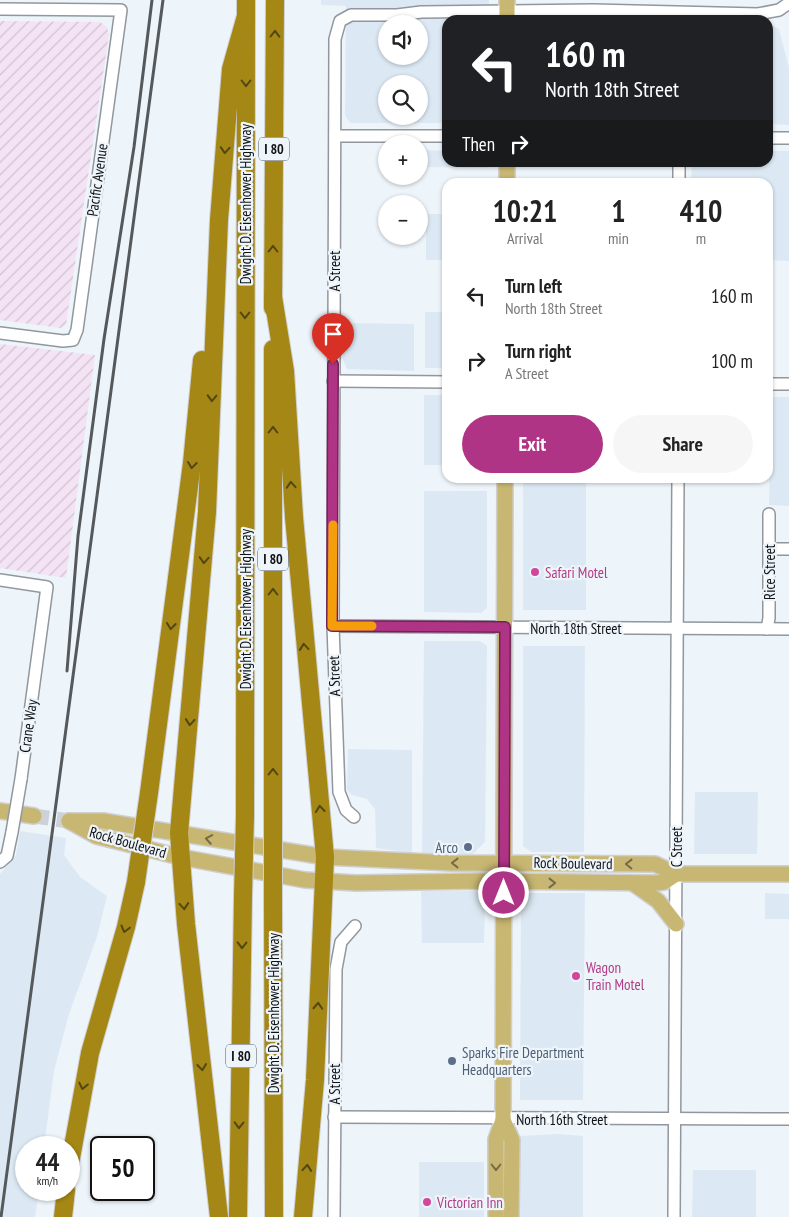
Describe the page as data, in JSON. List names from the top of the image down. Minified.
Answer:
{"streets":{"highway":["I 80","Dwight D. Eisenhower Highway"],"main road":["Rock Boulevard"],"street":["Pacific Avenue","A Street","Rice Street","North 18th Street","Crane Way","C Street","North 16th Street"]},"crossings":[["A Street","North 18th Street"],["A Street","North 16th Street"],["Rice Street","North 18th Street"],["North 18th Street","C Street"],["Rock Boulevard","C Street"],["C Street","North 16th Street"]],"places":["Safari Motel","Arco","Wagon Train Motel","Sparks Fire Department Headquarters","Victorian Inn"],"page":{"map_buttons":["+","−"],"turn":["160 m","North 18th Street"],"then":"Then","eta":["10:21","Arrival","1","min","410","m"],"list":[{"name":"Turn left","note":"North 18th Street","value":"160 m"},{"name":"Turn right","note":"A Street","value":"100 m"}],"buttons":["Exit","Share"],"speed":"44 km/h","limit":"50"}}
